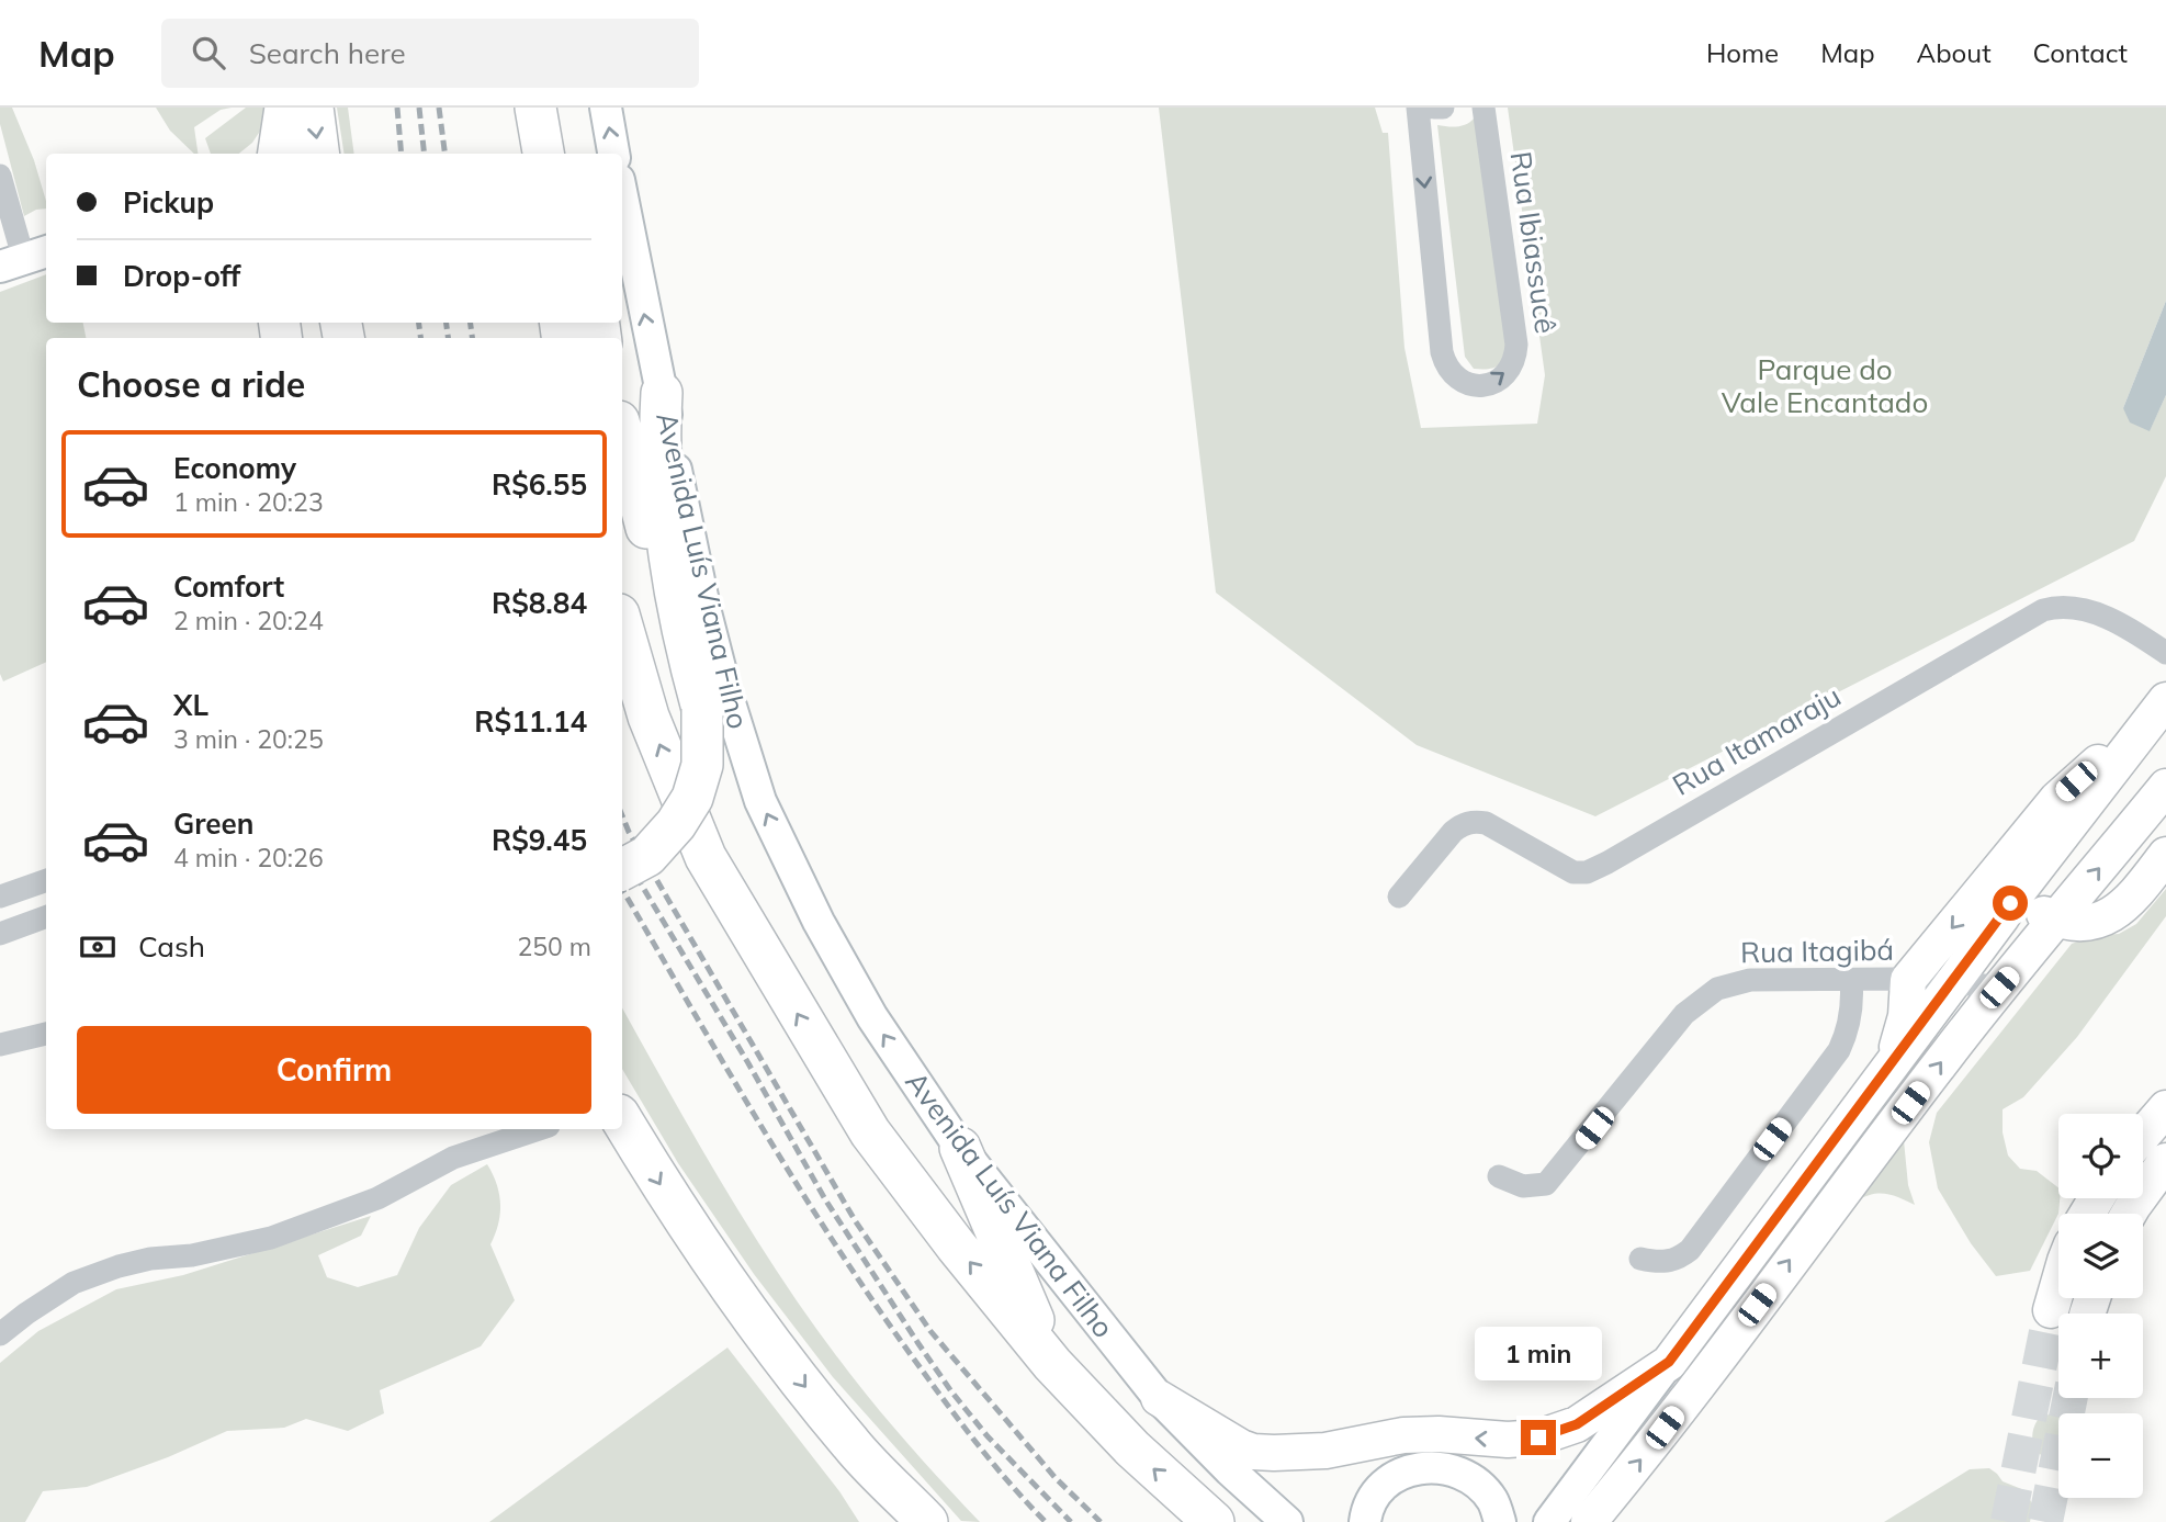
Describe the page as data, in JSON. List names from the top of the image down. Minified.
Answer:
{"streets":{"highway":["Avenida Luís Viana Filho"],"street":["Rua Ibiassucê","Rua Itamaraju","Rua Itagibá"]},"one_way":["Avenida Luís Viana Filho"],"parks":["Parque do Vale Encantado"],"page":{"header":"Map","search":"Search here","nav":["Home","Map","About","Contact"],"banner":["Pickup","Drop-off"],"heading":"Choose a ride","list":[{"name":"Economy","note":"1 min · 20:23","value":"R$6.55"},{"name":"Comfort","note":"2 min · 20:24","value":"R$8.84"},{"name":"XL","note":"3 min · 20:25","value":"R$11.14"},{"name":"Green","note":"4 min · 20:26","value":"R$9.45"}],"pay":["Cash","250 m"],"buttons":"Confirm","map_buttons":["+","−"],"bubble":"1 min"}}
